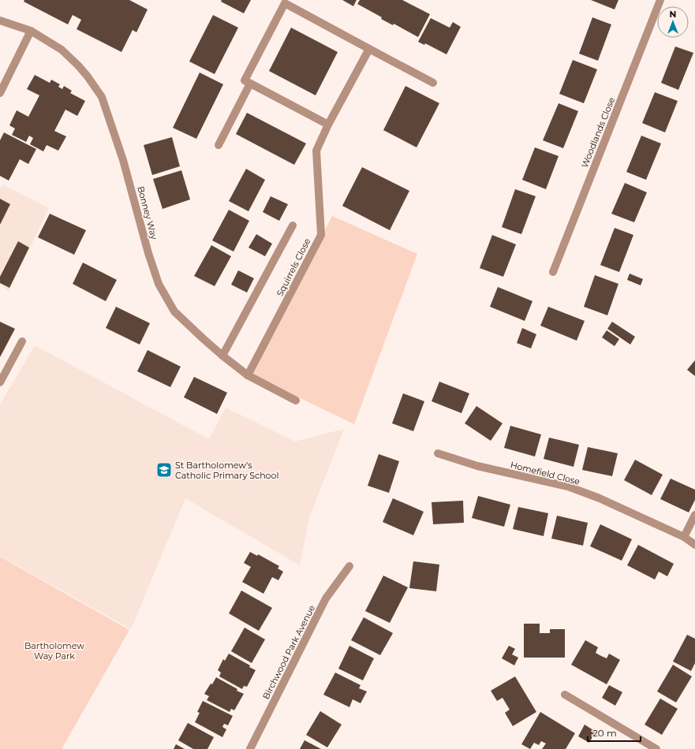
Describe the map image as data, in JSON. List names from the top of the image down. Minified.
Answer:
{"streets":{"street":["Woodlands Close","Bonney Way","Squirrels Close","Homefield Close","Birchwood Park Avenue"]},"crossings":[["Bonney Way","Squirrels Close"]],"parks":["Bartholomew Way Park"],"places":{"school or university":["St Bartholomew's Catholic Primary School"]},"scale_bar":"20 m","north":"top"}
